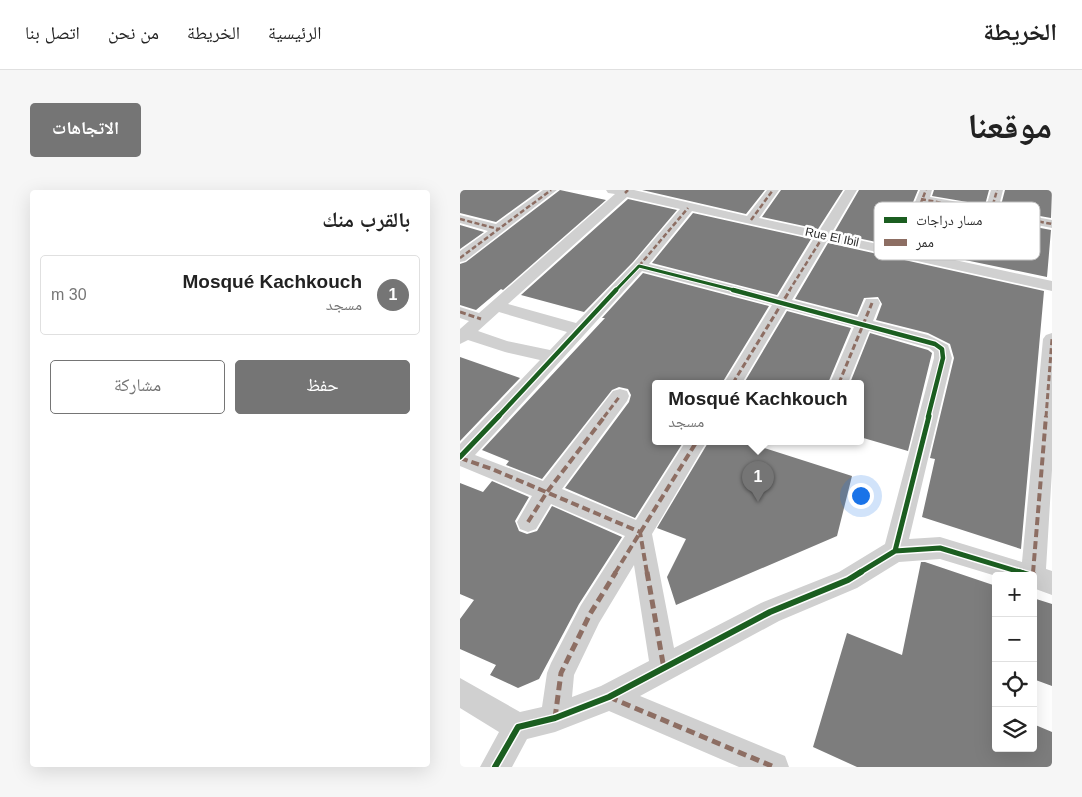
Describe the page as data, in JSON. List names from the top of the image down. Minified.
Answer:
{"streets":{"street":["Rue El Ibil"]},"legend":["مسار دراجات","ممر"],"page":{"header":"الخريطة","nav":["الرئيسية","الخريطة","من نحن","اتصل بنا"],"title":"موقعنا","buttons":["الاتجاهات",["حفظ","مشاركة"]],"heading":"بالقرب منك","list":[{"mark":"1","name":"Mosqué Kachkouch","note":"مسجد","value":"30 m"}],"popup":["Mosqué Kachkouch","مسجد"],"pins":"1","map_buttons":["+","−"]}}
